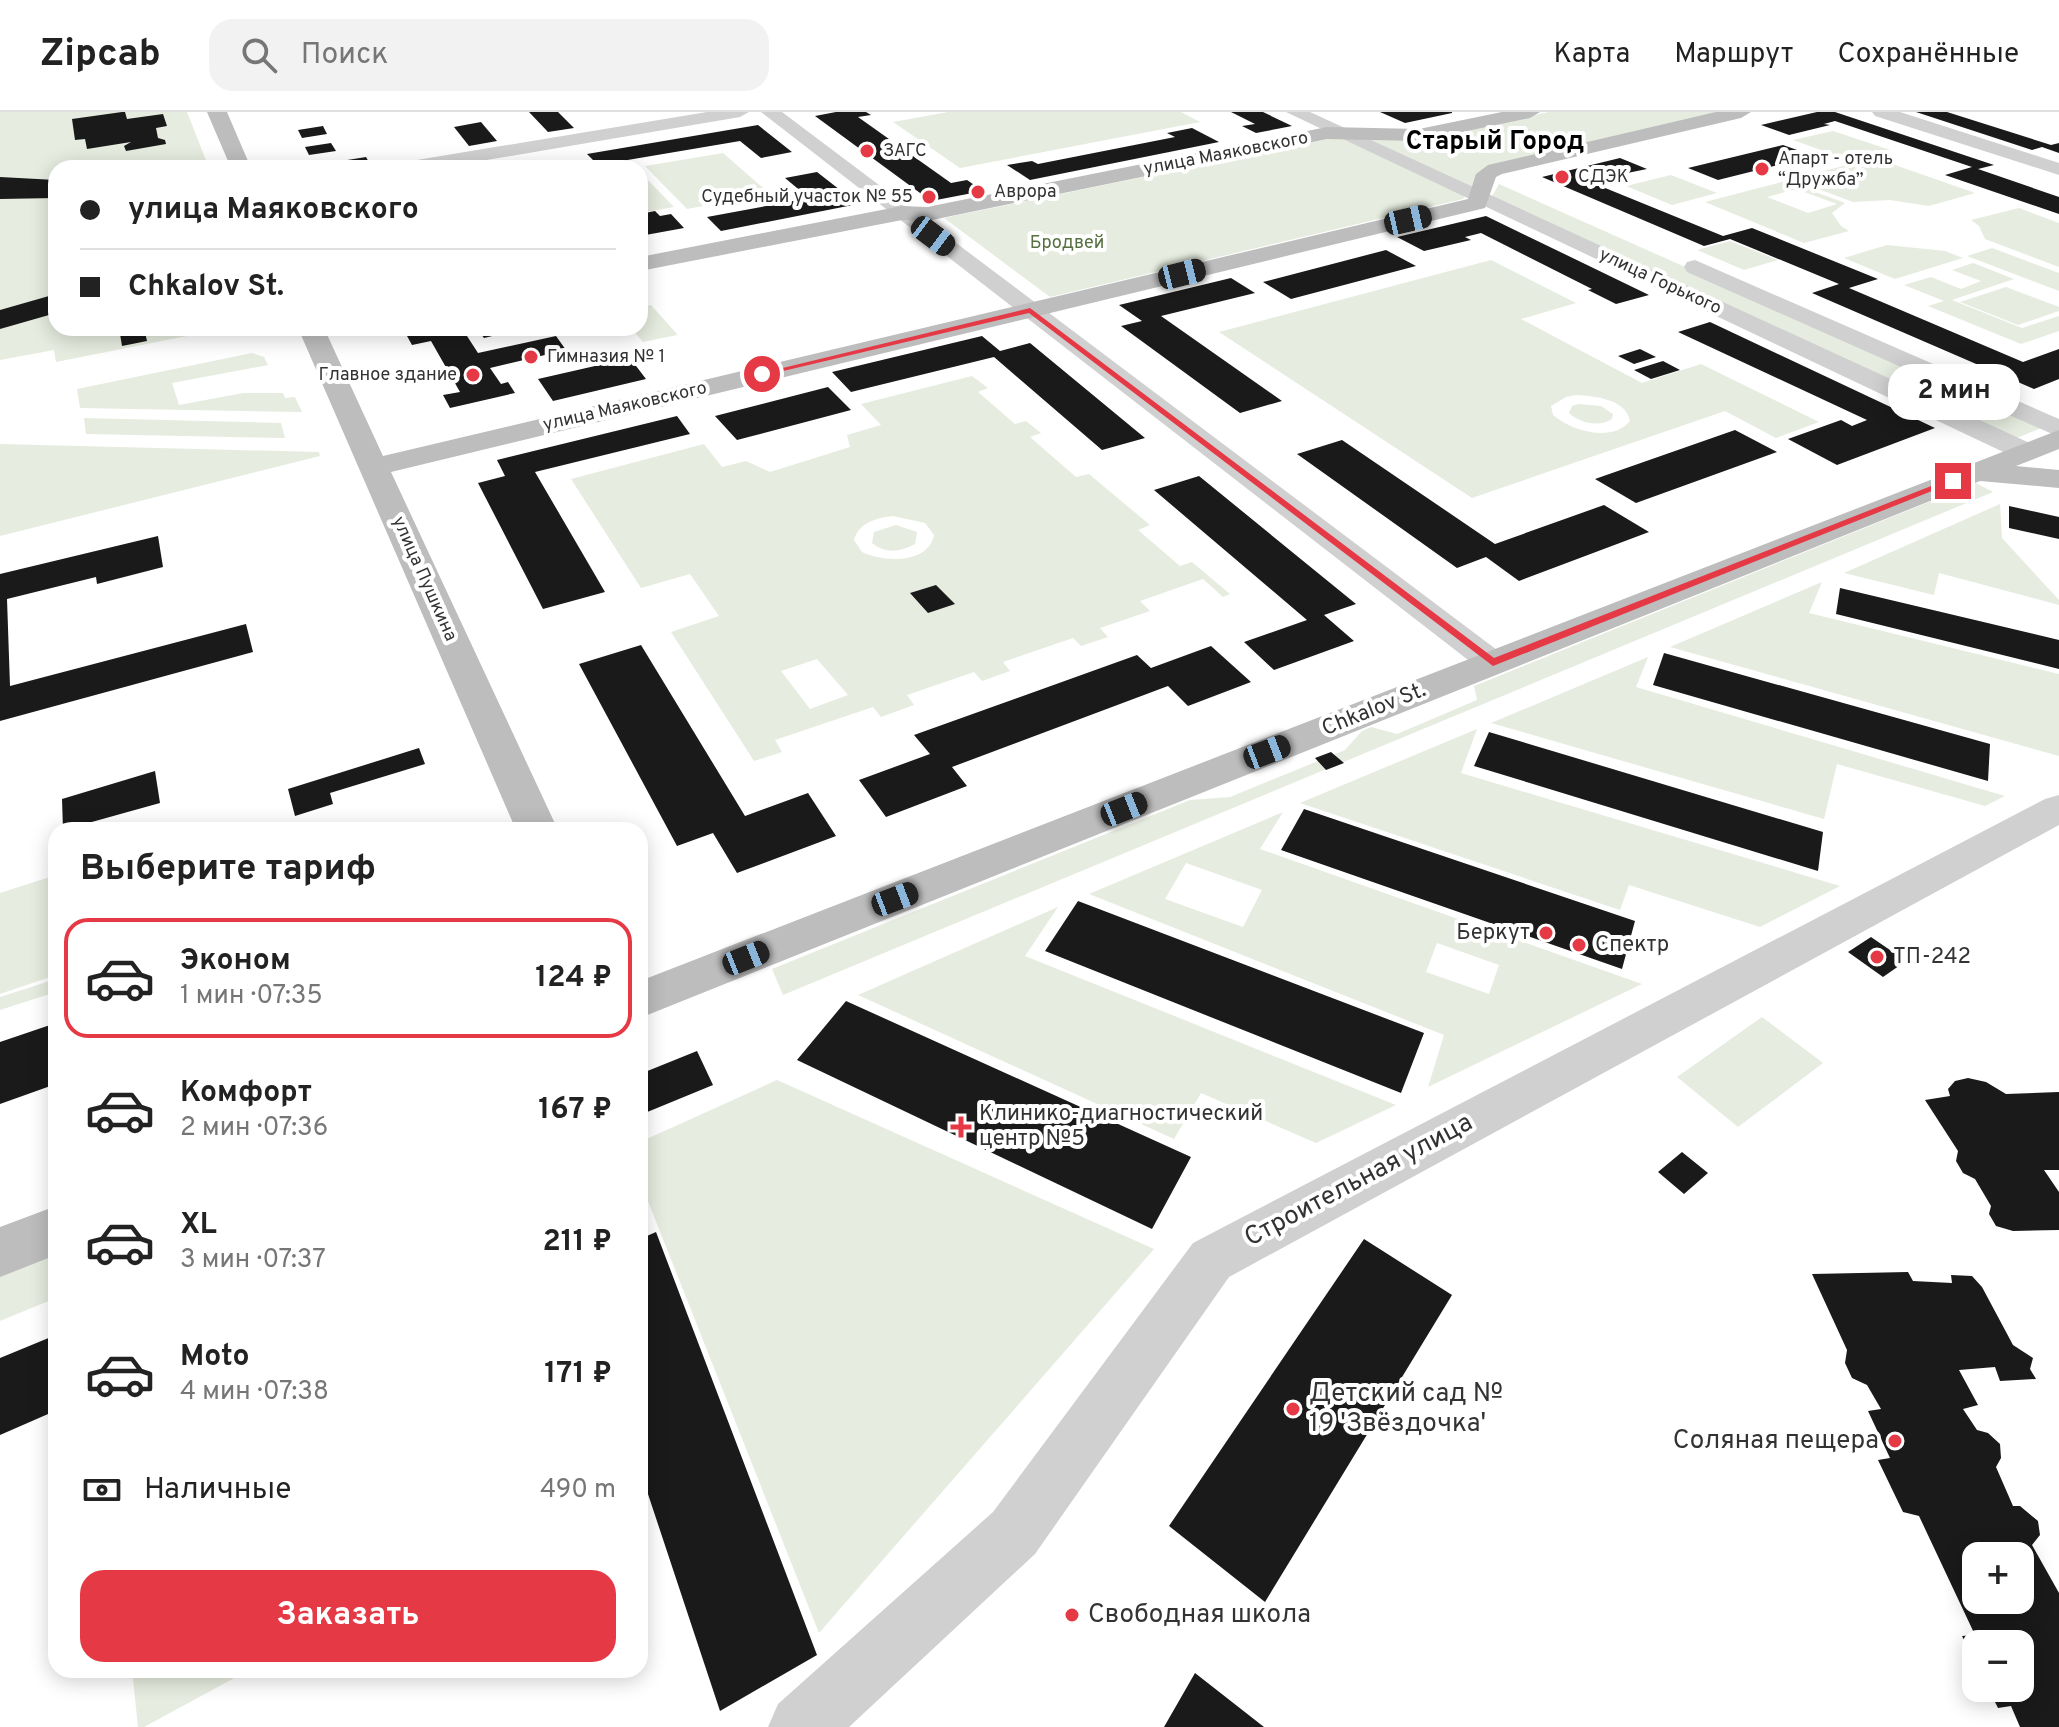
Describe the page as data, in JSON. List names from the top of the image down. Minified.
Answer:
{"streets":{"street":["улица Маяковского","улица Горького","улица Пушкина","Chkalov St.","Строительная улица"]},"crossings":[["улица Маяковского","улица Горького"],["улица Маяковского","улица Пушкина"],["улица Горького","Chkalov St."]],"districts":["Старый Город"],"parks":["Бродвей"],"places":{"other":["ЗАГС","Апарт - отель “Дружба”","СДЭК","Аврора","Судебный участок № 55","Гимназия № 1","Главное здание","Беркут","Спектр","ТП-242","Детский сад № 19 'Звёздочка'","Соляная пещера","Свободная школа"],"health":["Клинико-диагностический центр №5"]},"page":{"header":"Zipcab","search":"Поиск","nav":["Карта","Маршрут","Сохранённые"],"banner":["улица Маяковского","Chkalov St."],"bubble":"2 мин","heading":"Выберите тариф","list":[{"name":"Эконом","note":"1 мин · 07:35","value":"124 ₽"},{"name":"Комфорт","note":"2 мин · 07:36","value":"167 ₽"},{"name":"XL","note":"3 мин · 07:37","value":"211 ₽"},{"name":"Moto","note":"4 мин · 07:38","value":"171 ₽"}],"pay":["Наличные","490 m"],"map_buttons":["+","−"],"buttons":"Заказать"}}
